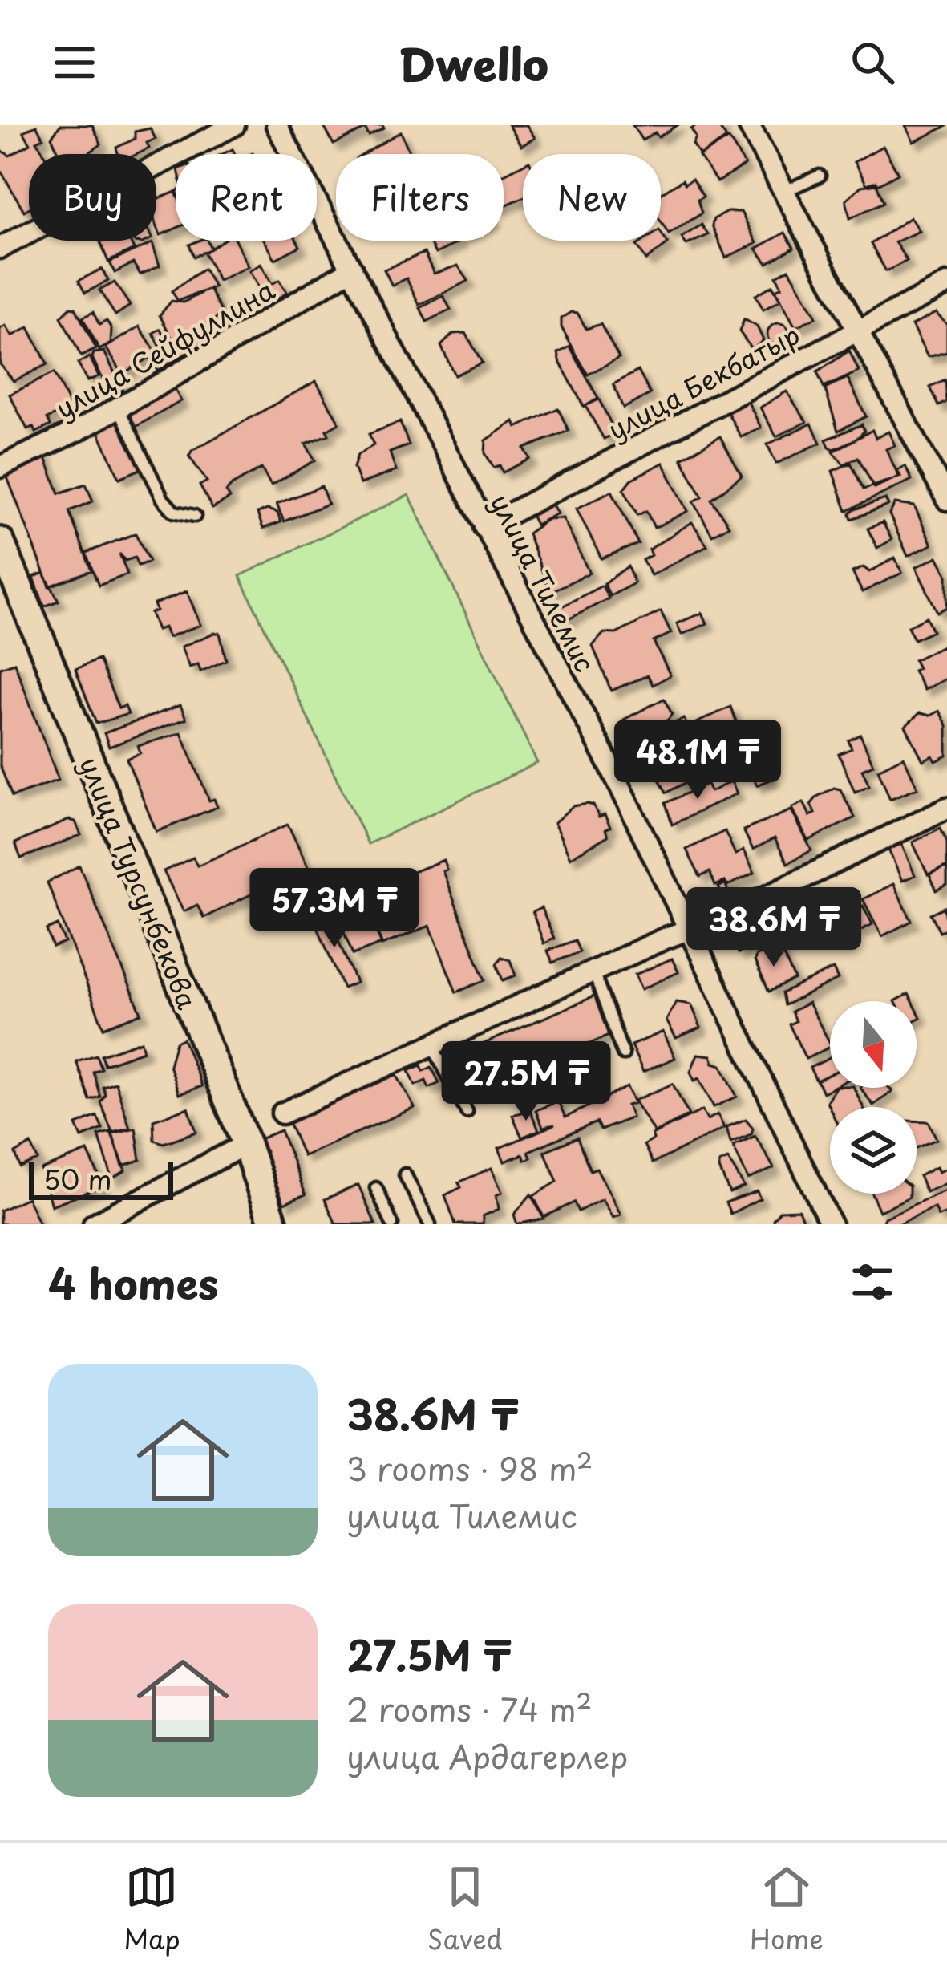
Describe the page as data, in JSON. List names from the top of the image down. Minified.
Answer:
{"streets":{"street":["улица Сейфуллина","улица Бекбатыр","улица Тилемис","улица Турсунбекова"]},"crossings":[["улица Сейфуллина","улица Тилемис"],["улица Бекбатыр","улица Тилемис"]],"scale_bar":"50 m","north":"bottom","page":{"header":"Dwello","chip":["Buy","Rent","Filters","New"],"price":["48.1M ₸","57.3M ₸","38.6M ₸","27.5M ₸"],"scale":"50 m","heading":"4 homes","list":[{"name":"38.6M ₸","note":"3 rooms · 98 m² · улица Тилемис"},{"name":"27.5M ₸","note":"2 rooms · 74 m² · улица Ардагерлер"}],"tabs":["Map","Saved","Home"]}}
